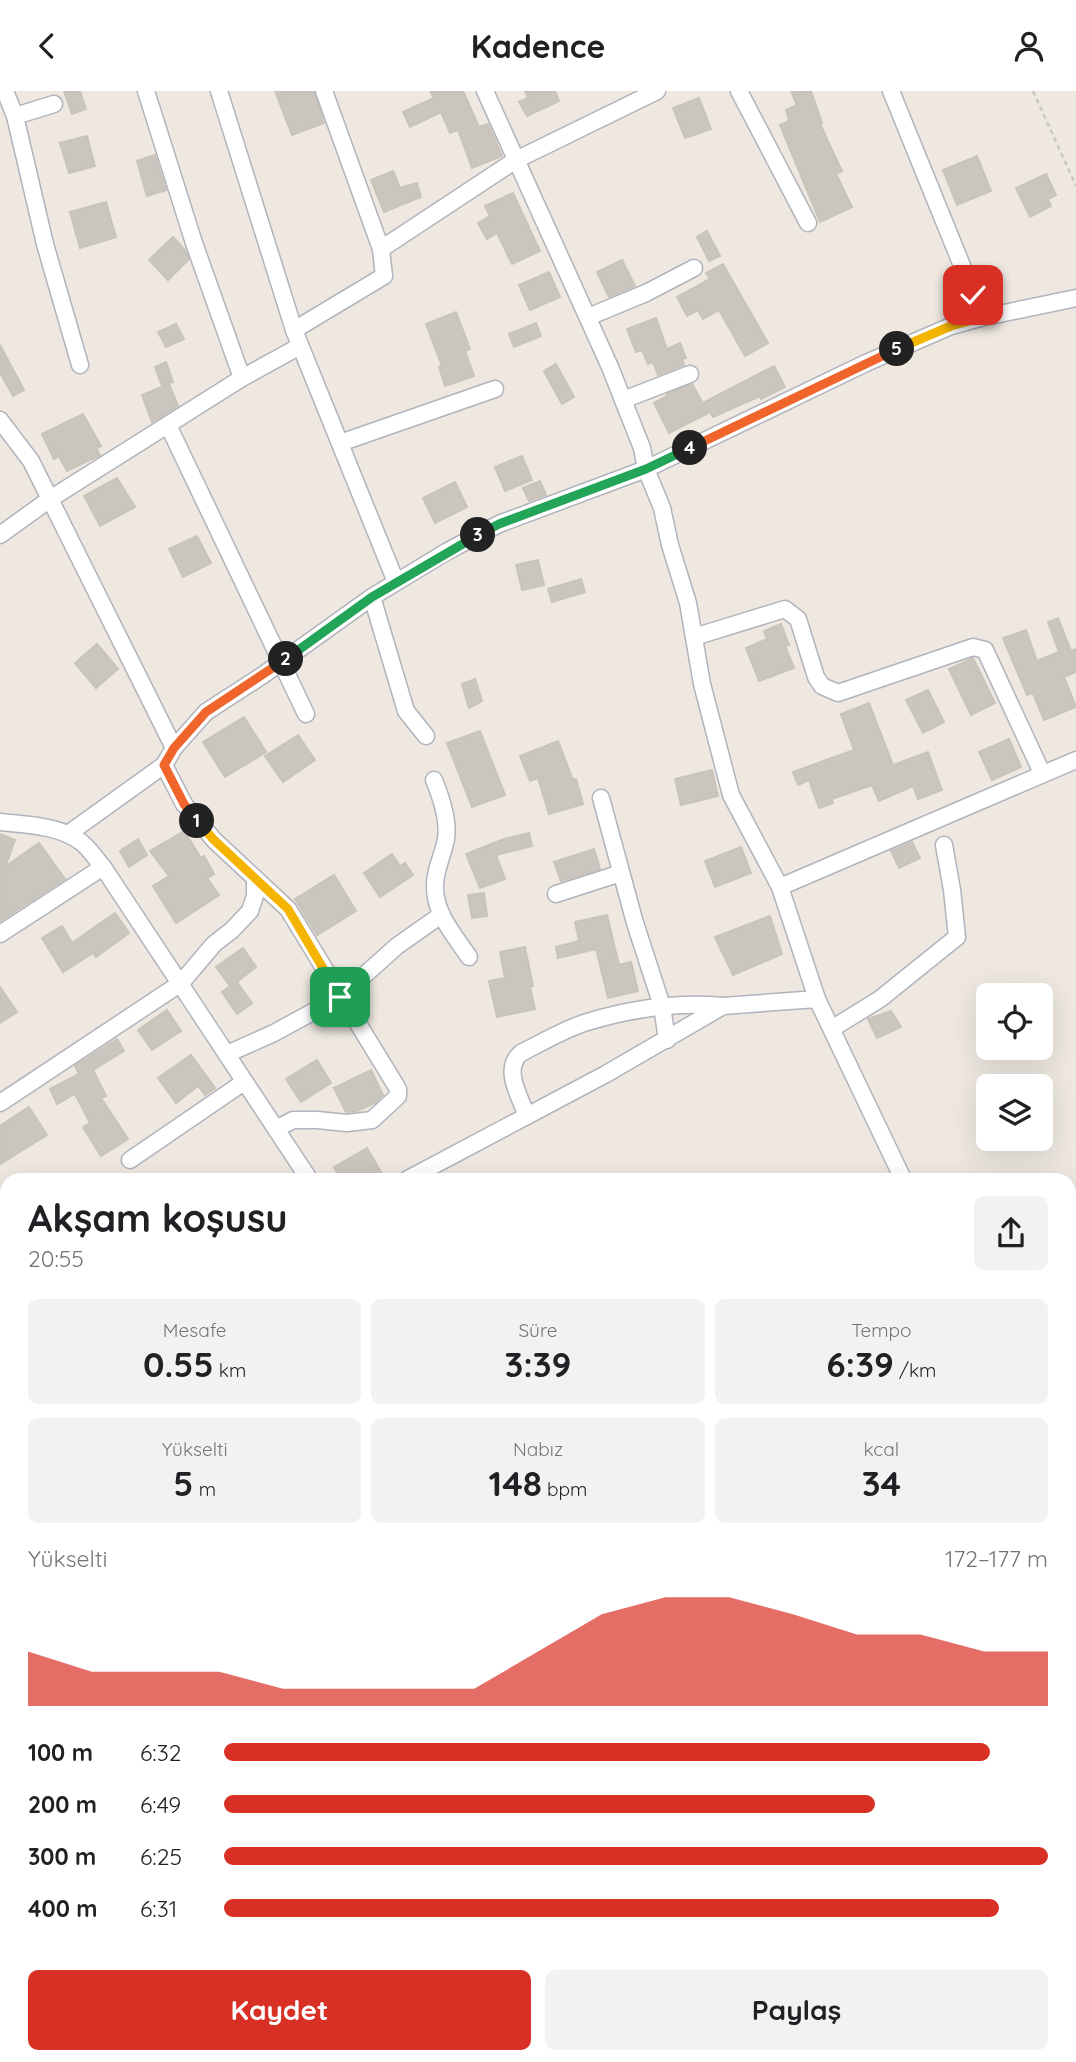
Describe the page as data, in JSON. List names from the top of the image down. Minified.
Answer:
{"page":{"header":"Kadence","pins":["5","4","3","2","1"],"heading":["Akşam koşusu","20:55"],"stats":[["Mesafe","0.55 km"],["Süre","3:39"],["Tempo","6:39 /km"],["Yükselti","5 m"],["Nabız","148 bpm"],["kcal","34"]],"chart":["Yükselti","172–177 m"],"list":[{"name":"100 m","note":"6:32"},{"name":"200 m","note":"6:49"},{"name":"300 m","note":"6:25"},{"name":"400 m","note":"6:31"}],"buttons":["Kaydet","Paylaş"]}}
